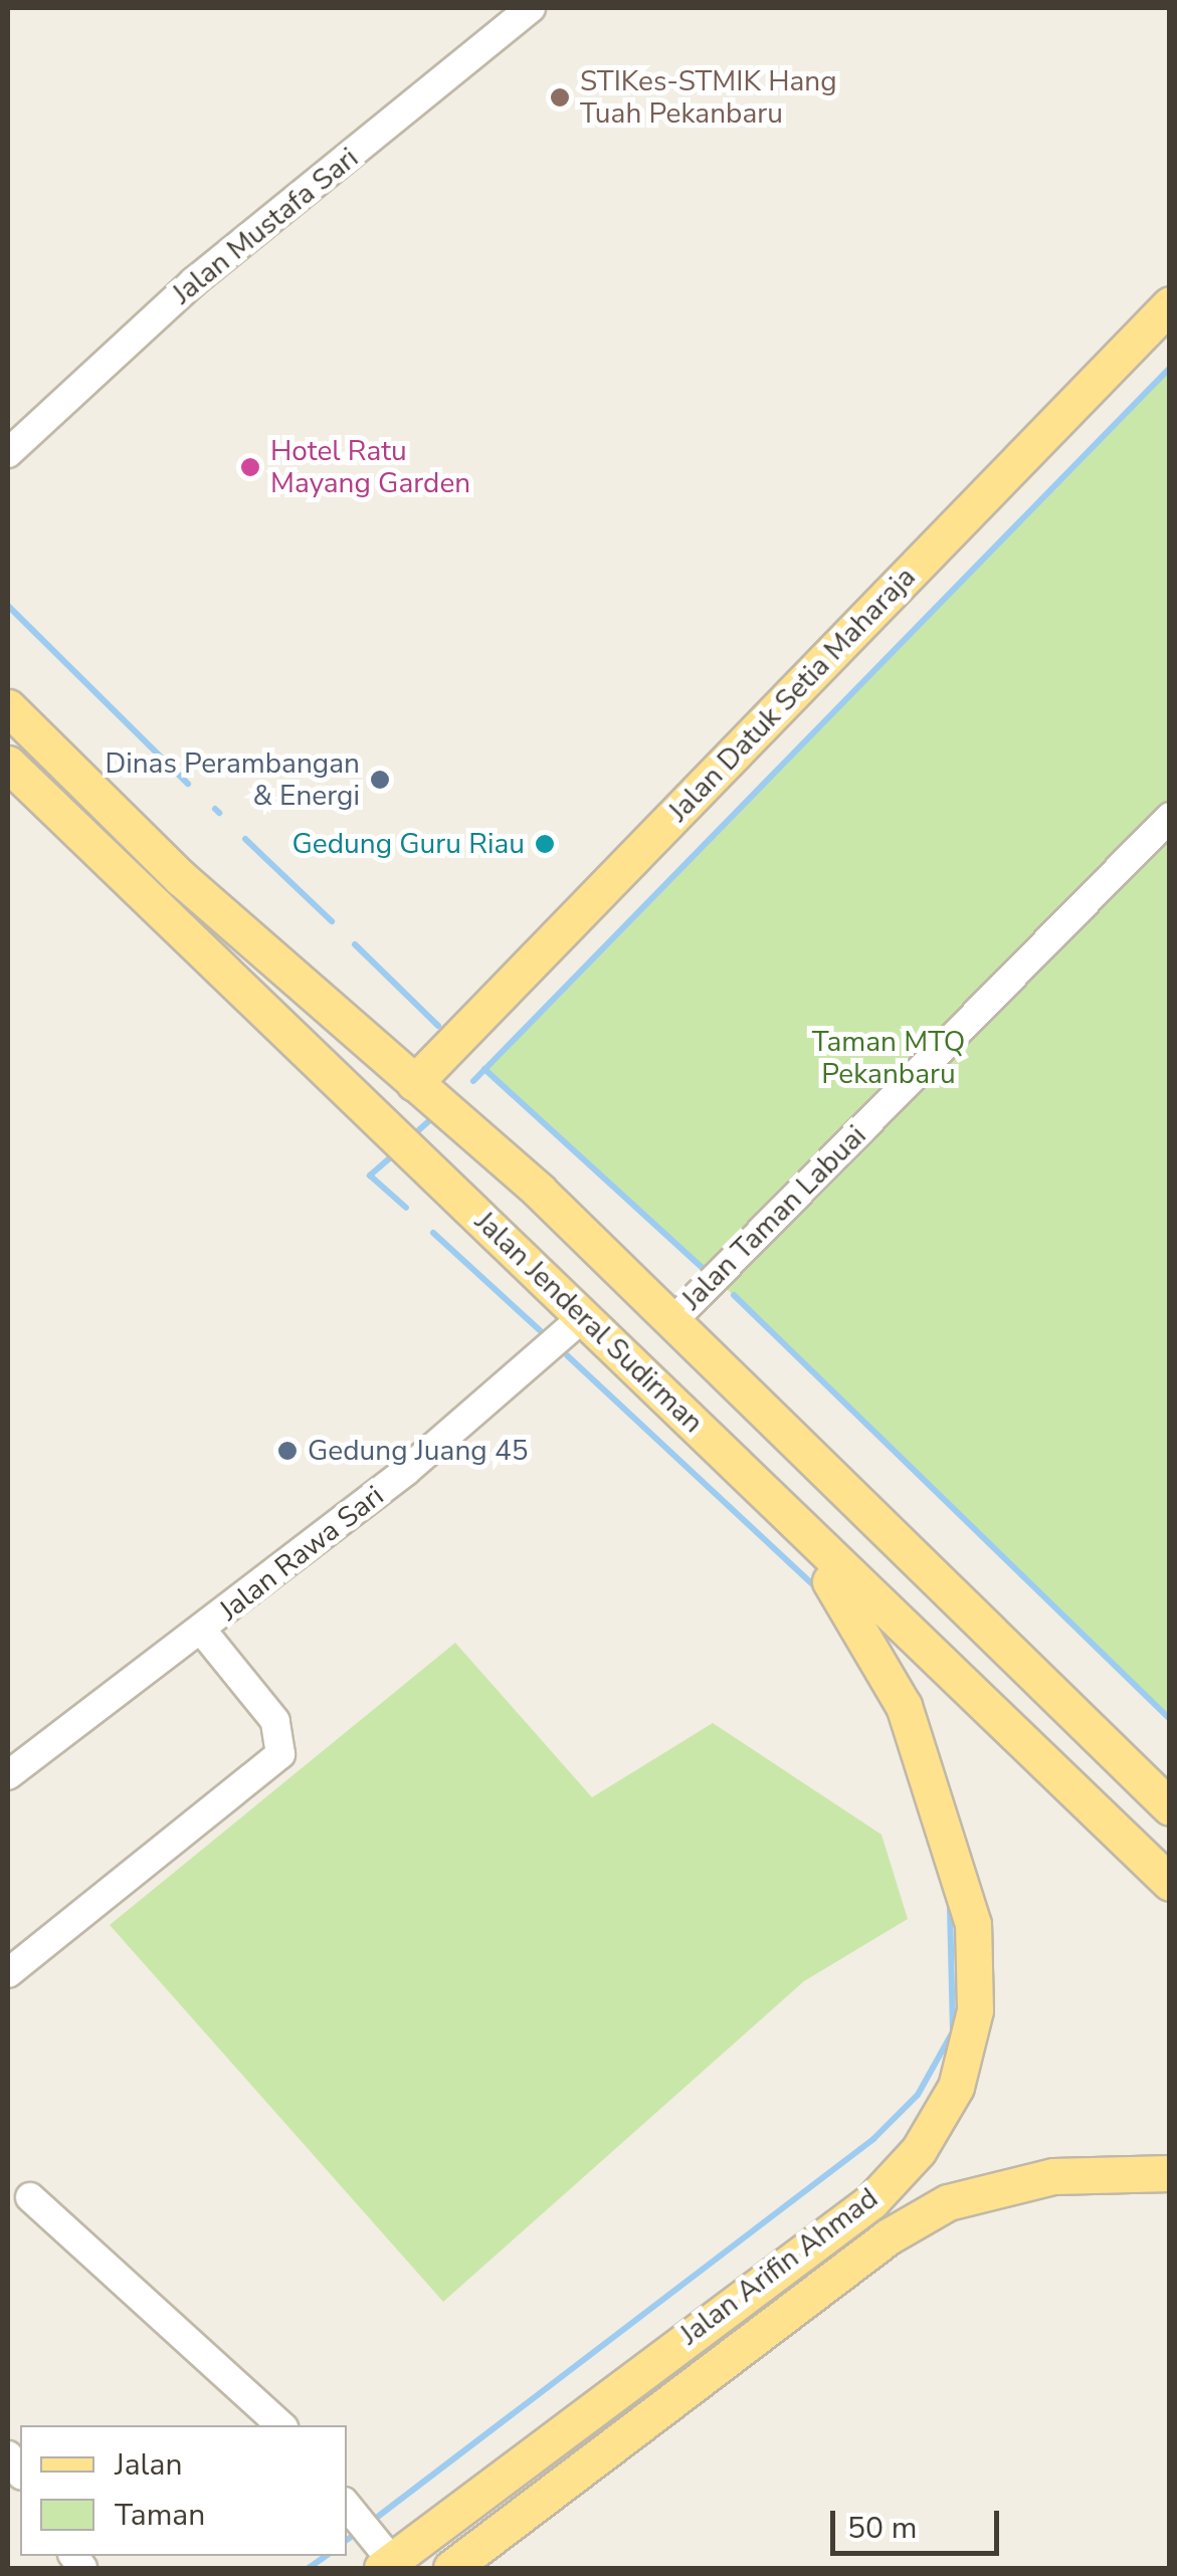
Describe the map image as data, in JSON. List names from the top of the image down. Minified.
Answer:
{"streets":{"main road":["Jalan Datuk Setia Maharaja","Jalan Jenderal Sudirman","Jalan Arifin Ahmad"],"street":["Jalan Mustafa Sari","Jalan Taman Labuai","Jalan Rawa Sari"]},"crossings":[["Jalan Jenderal Sudirman","Jalan Rawa Sari"],["Jalan Jenderal Sudirman","Jalan Arifin Ahmad"]],"parks":["Taman MTQ Pekanbaru"],"places":["STIKes-STMIK Hang Tuah Pekanbaru","Hotel Ratu Mayang Garden","Dinas Perambangan & Energi","Gedung Guru Riau","Gedung Juang 45"],"legend":["Jalan","Taman"],"scale_bar":"50 m"}
